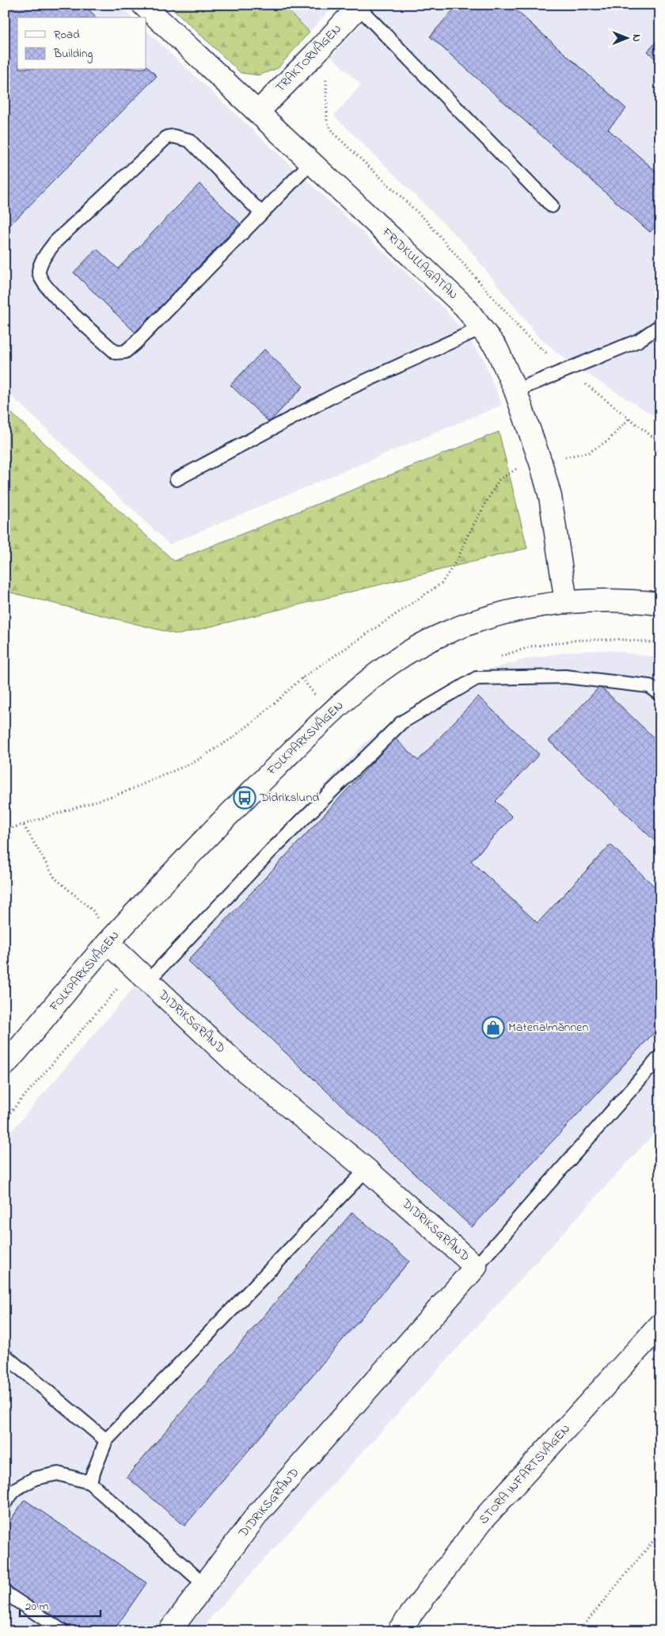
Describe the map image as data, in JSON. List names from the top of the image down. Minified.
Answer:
{"streets":{"street":["TRAKTORVÄGEN","FRIDKULLAGATAN","FOLKPARKSVÄGEN","DIDRIKSGRÄND","STORA INFARTSVÄGEN"]},"crossings":[["TRAKTORVÄGEN","FRIDKULLAGATAN"],["FRIDKULLAGATAN","FOLKPARKSVÄGEN"],["FOLKPARKSVÄGEN","DIDRIKSGRÄND"]],"places":{"bus stop":["Didrikslund"],"shop":["Materialmännen"]},"legend":["Road","Building"],"scale_bar":"20 m","north":"right"}
